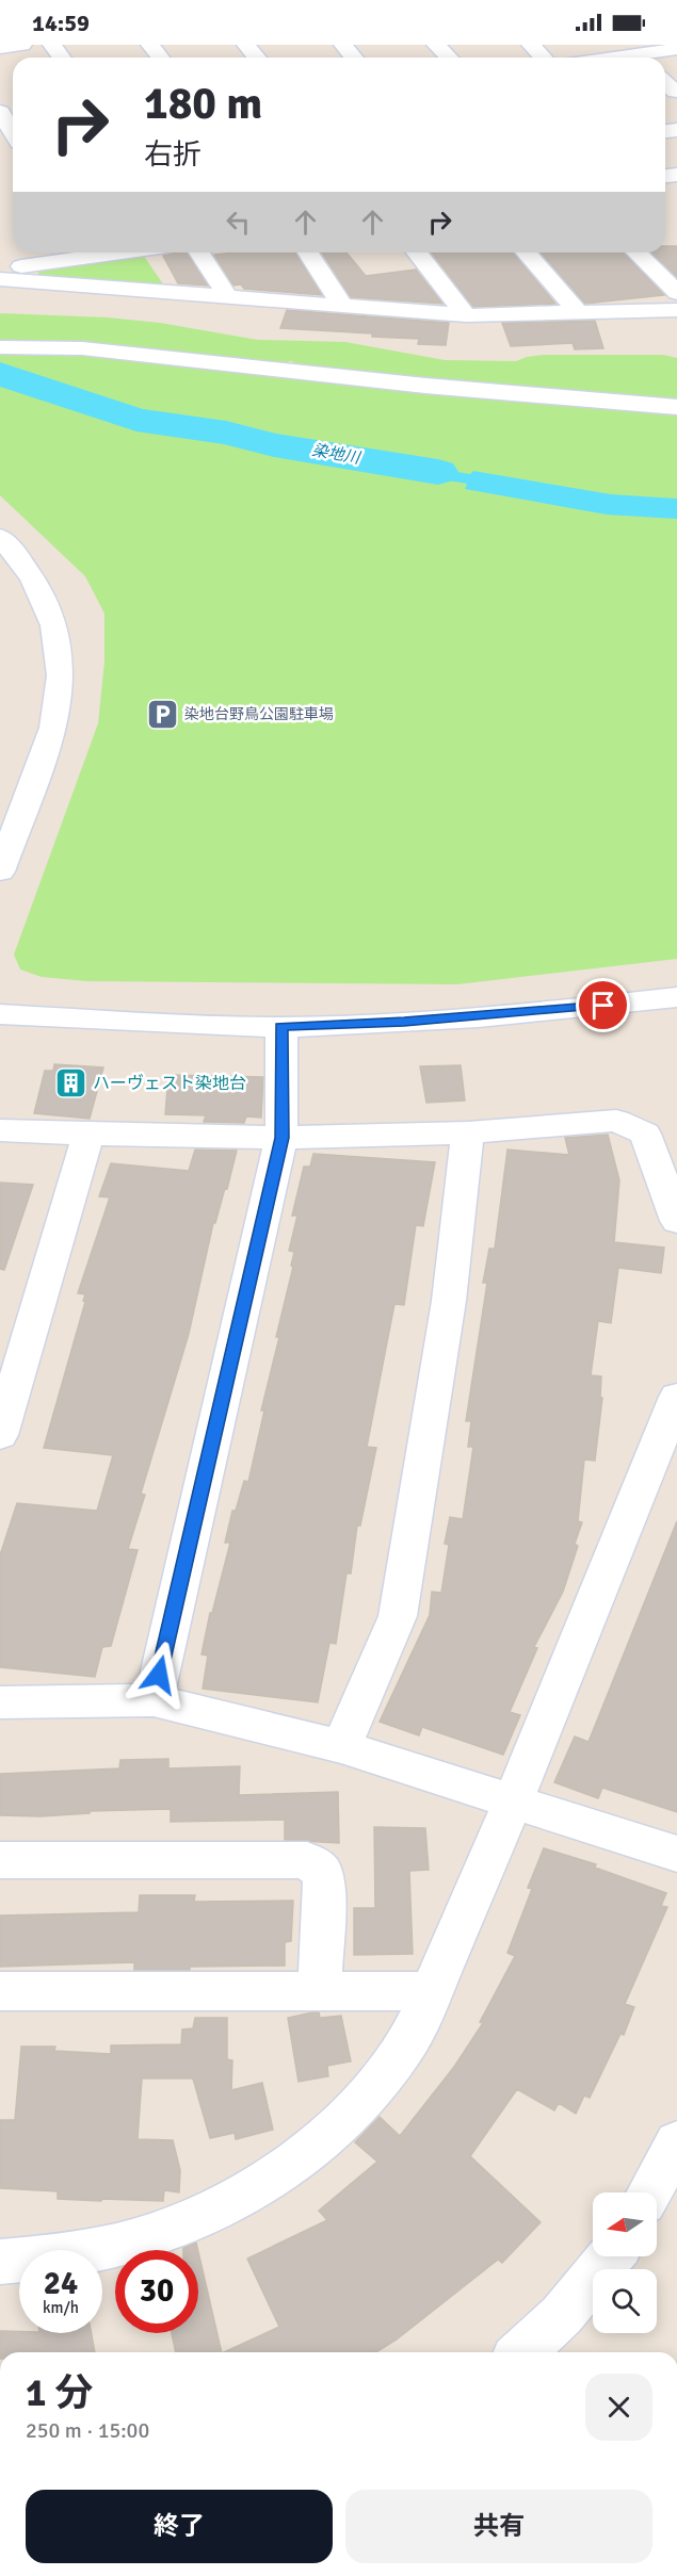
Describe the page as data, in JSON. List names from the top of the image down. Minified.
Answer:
{"water":["染地川"],"places":{"parking":["染地台野鳥公園駐車場"],"building":["ハーヴェスト染地台"]},"north":"left","page":{"status":"14:59","turn":["180 m","右折"],"speed":"24 km/h","limit":"30","heading":["1 分","250 m · 15:00"],"buttons":["終了","共有"]}}
